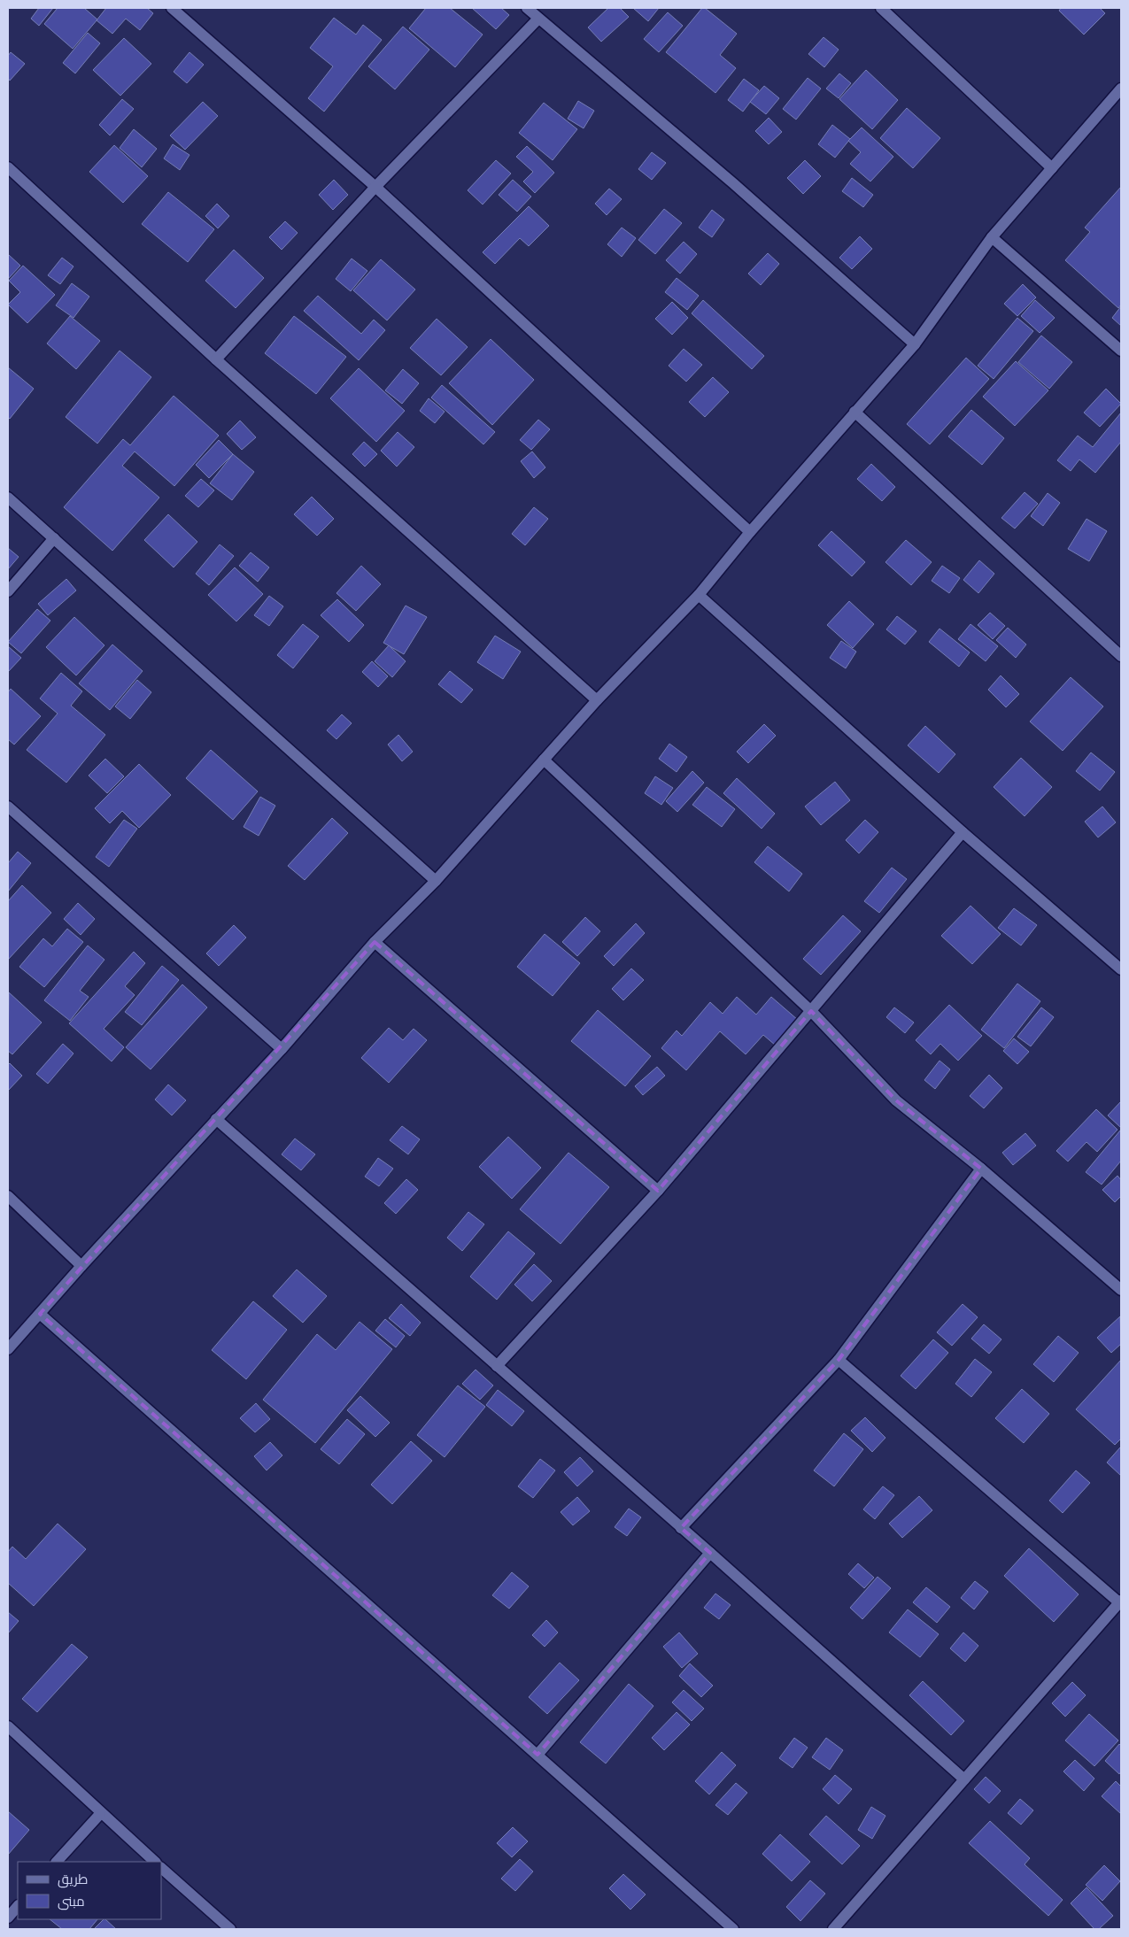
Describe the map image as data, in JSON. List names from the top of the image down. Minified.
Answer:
{"legend":["طريق","مبنى"]}
